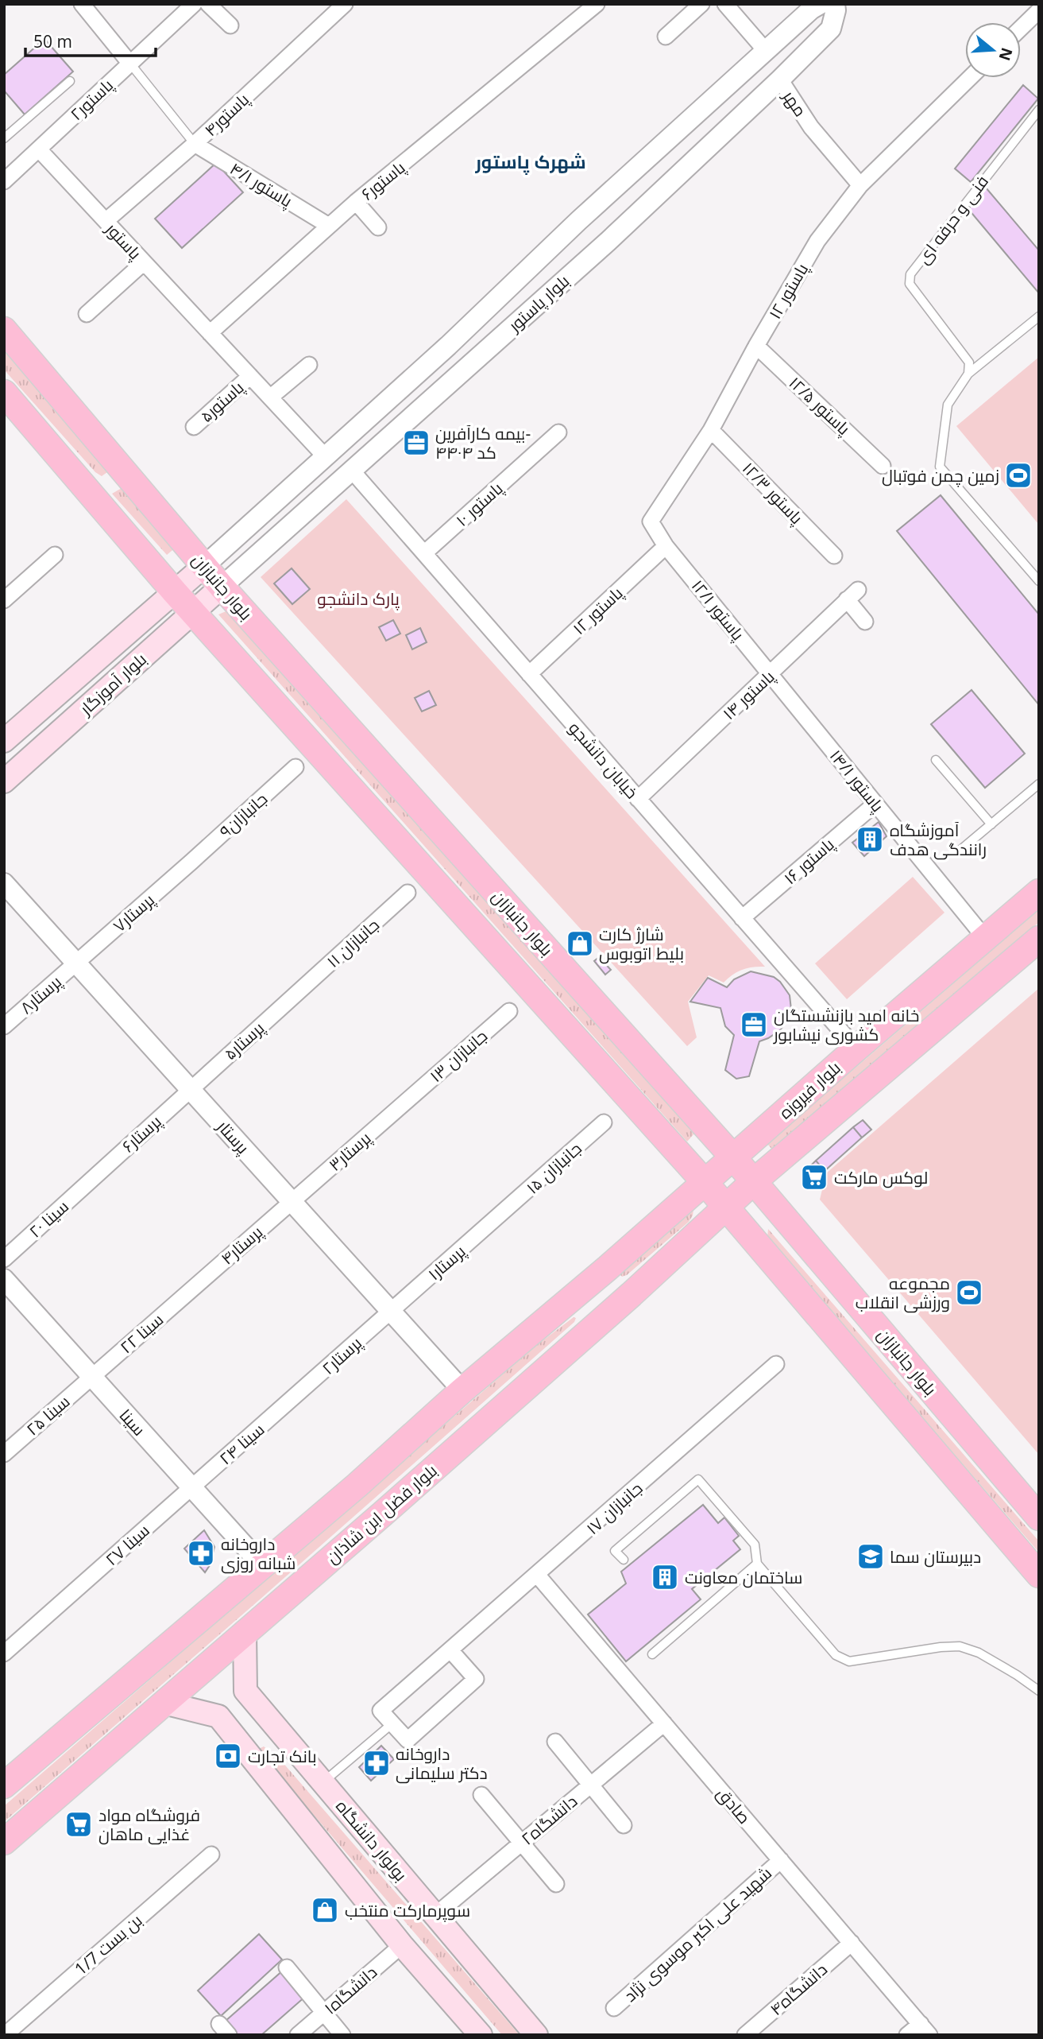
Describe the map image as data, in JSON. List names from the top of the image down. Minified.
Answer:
{"streets":{"main road":["بلوار جانبازان","بلوار آموزگار","بلوار فیروزه","بلوار فضل ابن شاذان","بولوار دانشگاه"],"street":["پاستور۲","مهر","پاستور۴","پاستور۶","پاستور ۴/۱","پاستور","۱۲ پاستور","بلوار پاستور","پاستور۵","پاستور ۱۲/۵","پاستور ۱۲/۳","پاستور ۱۰","پاستور ۱۲/۱","پاستور ۱۲","پاستور ۱۴","خیابان دانشجو","پاستور ۱۴/۱","جانبازان۹","پاستور ۱۶","پرستار۷","جانبازان ۱۱","پرستار۸","پرستار۵","جانبازان ۱۳","پرستار۶","پرستار","پرستار۳","جانبازان ۱۵","سینا ۲۰","پرستار۴","پرستار۱","سینا ۲۲","پرستار۲","سینا ۲۵","سینا","سینا ۲۴","جانبازان ۱۷","سینا ۲۷","صادق","دانشگاه۲","شهید علی اکبر موسوی نژاد","بن بست 1/7","دانشگاه۴","دانشگاه۱"],"lane":["فنی و حرفه ای"]},"crossings":[["پاستور۲","پاستور"],["مهر","۱۲ پاستور"],["مهر","بلوار پاستور"],["پاستور۴","پاستور ۴/۱"],["پاستور۴","پاستور"],["پاستور۶","پاستور ۴/۱"],["پاستور۶","پاستور"],["پاستور","بلوار پاستور"],["پاستور","پاستور۵"],["۱۲ پاستور","پاستور ۱۲/۵"],["۱۲ پاستور","پاستور ۱۲/۳"],["۱۲ پاستور","پاستور ۱۲/۱"],["۱۲ پاستور","پاستور ۱۲"],["بلوار پاستور","بلوار جانبازان"],["بلوار پاستور","بلوار آموزگار"],["بلوار پاستور","خیابان دانشجو"],["پاستور ۱۰","خیابان دانشجو"],["بلوار جانبازان","بلوار آموزگار"],["بلوار جانبازان","بلوار فیروزه"],["بلوار جانبازان","بلوار فضل ابن شاذان"],["پاستور ۱۲/۱","پاستور ۱۲"],["پاستور ۱۲/۱","پاستور ۱۴"],["پاستور ۱۲/۱","پاستور ۱۴/۱"],["پاستور ۱۲","خیابان دانشجو"],["پاستور ۱۴","خیابان دانشجو"],["پاستور ۱۴","پاستور ۱۴/۱"],["خیابان دانشجو","پاستور ۱۶"],["خیابان دانشجو","بلوار فیروزه"],["پاستور ۱۴/۱","پاستور ۱۶"],["پاستور ۱۴/۱","بلوار فیروزه"],["جانبازان۹","پرستار۷"],["پرستار۷","پرستار۸"],["پرستار۷","پرستار"],["جانبازان ۱۱","پرستار۵"],["پرستار۸","پرستار"],["پرستار۵","پرستار۶"],["پرستار۵","پرستار"],["جانبازان ۱۳","پرستار۳"],["بلوار فیروزه","بلوار فضل ابن شاذان"],["پرستار۶","پرستار"],["پرستار۶","سینا ۲۰"],["پرستار","پرستار۳"],["پرستار","پرستار۴"],["پرستار","پرستار۱"],["پرستار","پرستار۲"],["پرستار۳","پرستار۴"],["جانبازان ۱۵","پرستار۱"],["پرستار۴","سینا ۲۲"],["پرستار۱","پرستار۲"],["سینا ۲۲","سینا ۲۵"],["سینا ۲۲","سینا"],["پرستار۲","سینا ۲۴"],["سینا ۲۵","سینا"],["سینا","سینا ۲۴"],["سینا","سینا ۲۷"],["سینا ۲۴","سینا ۲۷"],["جانبازان ۱۷","صادق"],["بلوار فضل ابن شاذان","بولوار دانشگاه"],["صادق","دانشگاه۲"],["صادق","شهید علی اکبر موسوی نژاد"],["صادق","دانشگاه۴"],["دانشگاه۲","بولوار دانشگاه"]],"districts":["شهرک پاستور"],"parks":["پارک دانشجو"],"places":{"office":["بیمه کارآفرین- کد ۴۴۰۴","خانه امید بازنشستگان کشوری نیشابور"],"sports":["زمین چمن فوتبال","مجموعه ورزشی انقلاب"],"building":["آموزشگاه رانندگی هدف","ساختمان معاونت"],"shop":["شارژ کارت بلیط اتوبوس","سوپرمارکت منتخب"],"supermarket":["لوکس مارکت","فروشگاه مواد غذایی ماهان"],"pharmacy":["داروخانه شبانه روزی","داروخانه دکتر سلیمانی"],"school or university":["دبیرستان سما"],"bank":["بانک تجارت"]},"scale_bar":"50 m","north":"right"}
